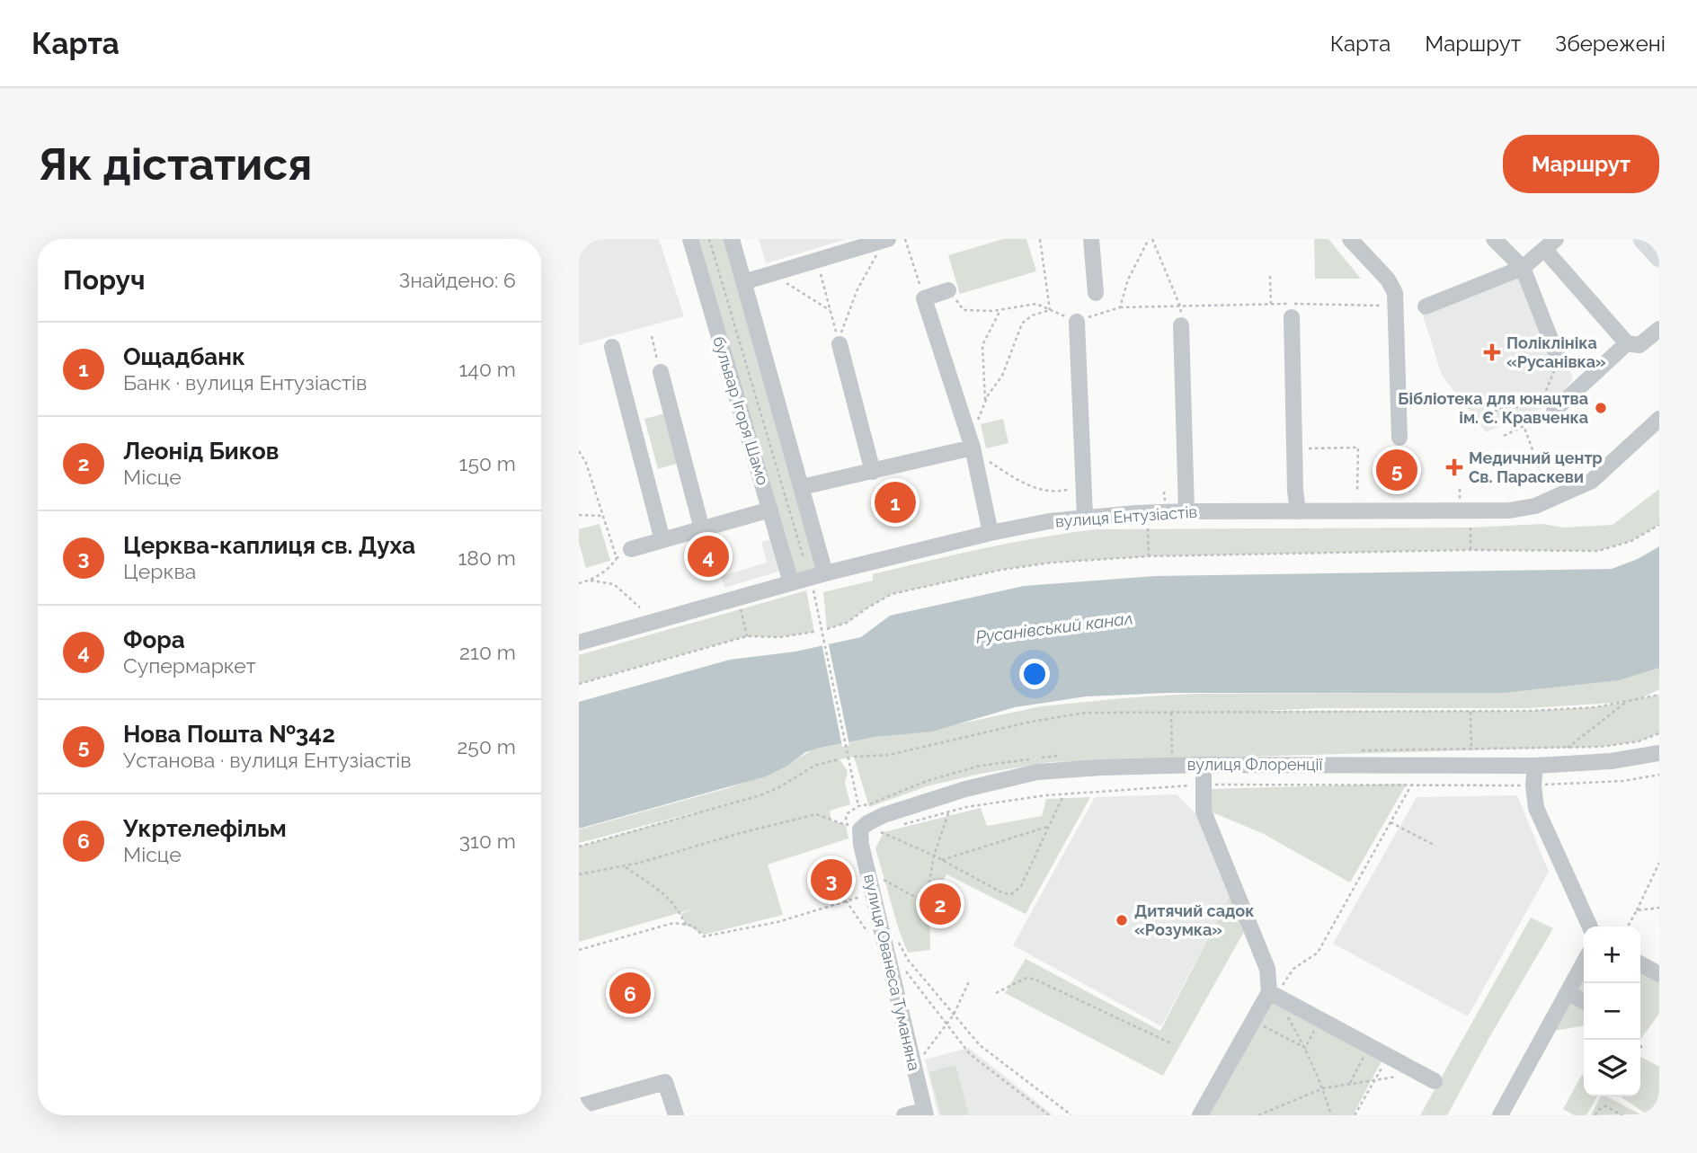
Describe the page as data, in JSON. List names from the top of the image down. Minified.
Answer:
{"streets":{"street":["бульвар Ігоря Шамо","вулиця Ентузіастів","вулиця Флоренції","вулиця Ованеса Туманяна"]},"crossings":[["бульвар Ігоря Шамо","вулиця Ентузіастів"],["вулиця Флоренції","вулиця Ованеса Туманяна"]],"water":["Русанівський канал"],"places":{"health":["Поліклініка «Русанівка»","Медичний центр Св. Параскеви"],"other":["Бібліотека для юнацтва ім. Є. Кравченка","Дитячий садок «Розумка»"]},"page":{"header":"Карта","nav":["Карта","Маршрут","Збережені"],"buttons":"Маршрут","title":"Як дістатися","heading":["Поруч","Знайдено: 6"],"list":[{"mark":"1","name":"Ощадбанк","note":"Банк · вулиця Ентузіастів","value":"140 m"},{"mark":"2","name":"Леонід Биков","note":"Місце","value":"150 m"},{"mark":"3","name":"Церква-каплиця св. Духа","note":"Церква","value":"180 m"},{"mark":"4","name":"Фора","note":"Супермаркет","value":"210 m"},{"mark":"5","name":"Нова Пошта №342","note":"Установа · вулиця Ентузіастів","value":"250 m"},{"mark":"6","name":"Укртелефільм","note":"Місце","value":"310 m"}],"pins":["5","1","4","3","2","6"],"map_buttons":["+","−"]}}
